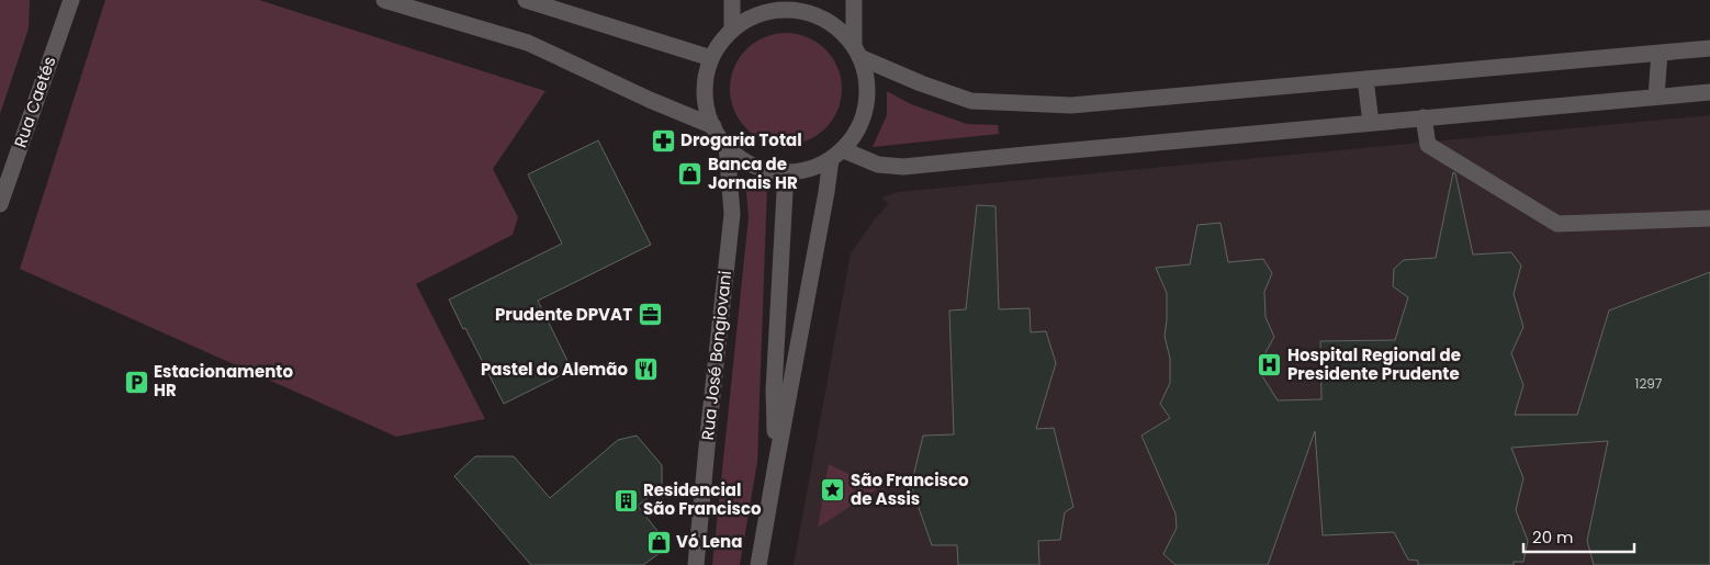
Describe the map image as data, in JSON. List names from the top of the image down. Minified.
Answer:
{"streets":{"street":["Rua Caetés","Rua José Bongiovani"]},"places":{"pharmacy":["Drogaria Total"],"shop":["Banca de Jornais HR","Vó Lena"],"office":["Prudente DPVAT"],"hospital":["Hospital Regional de Presidente Prudente"],"restaurant":["Pastel do Alemão"],"parking":["Estacionamento HR"],"place":["São Francisco de Assis"],"building":["Residencial São Francisco"]},"house_numbers":["1297"],"scale_bar":"20 m"}
